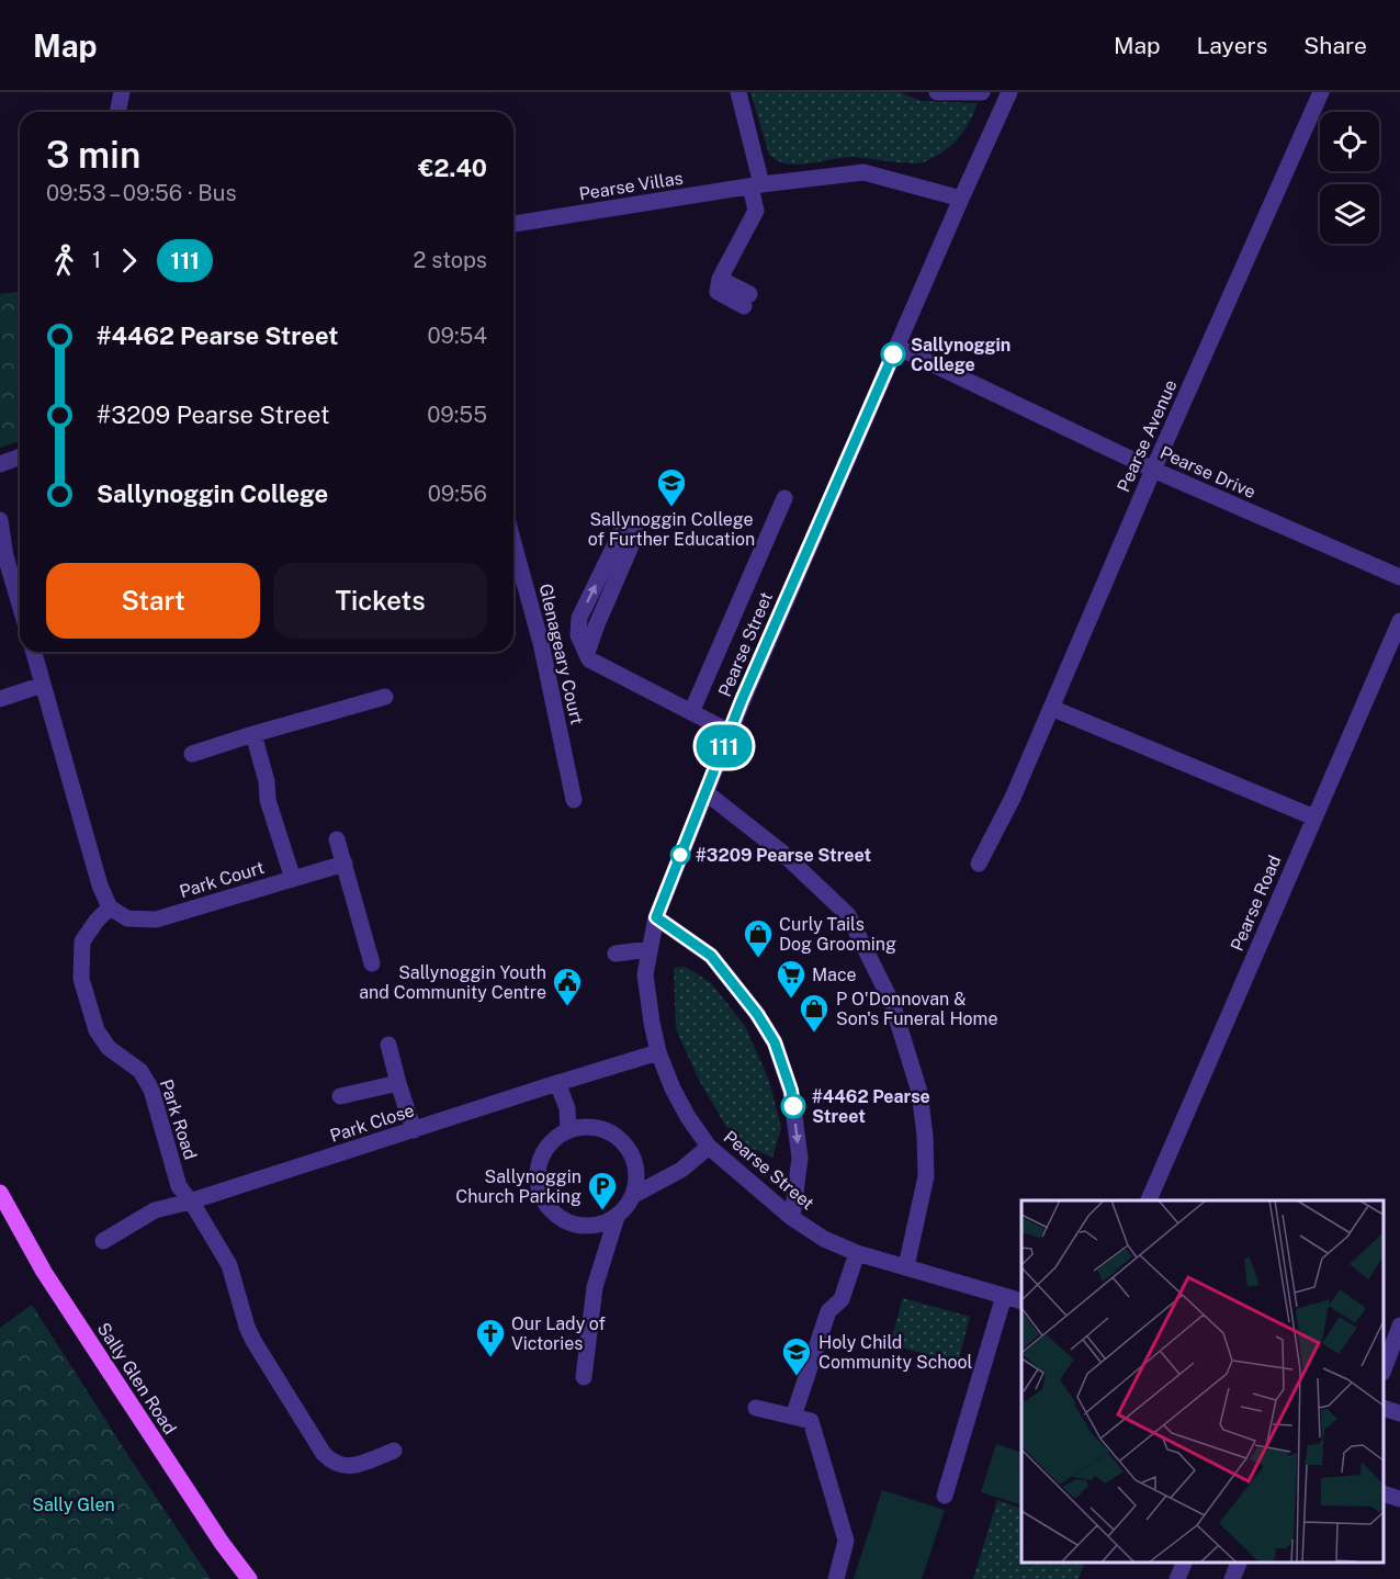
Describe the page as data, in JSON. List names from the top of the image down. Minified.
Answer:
{"streets":{"main road":["Sally Glen Road"],"street":["Pearse Villas","Pearse Avenue","Pearse Drive","Pearse Street","Glenageary Court","Park Court","Pearse Road","Park Road","Park Close"]},"crossings":[["Pearse Villas","Pearse Street"],["Pearse Avenue","Pearse Drive"],["Pearse Drive","Pearse Street"],["Pearse Street","Park Close"],["Park Court","Park Road"],["Park Road","Park Close"]],"parks":["Sally Glen"],"places":{"other":["Sallynoggin College","#3209 Pearse Street","#4462 Pearse Street"],"school or university":["Sallynoggin College of Further Education","Holy Child Community School"],"shop":["Curly Tails Dog Grooming","P O'Donnovan & Son's Funeral Home"],"supermarket":["Mace"],"public building":["Sallynoggin Youth and Community Centre"],"parking":["Sallynoggin Church Parking"],"church":["Our Lady of Victories"]},"lines":["bus line 111"],"page":{"header":"Map","nav":["Map","Layers","Share"],"on_map":"111","heading":["3 min","09:53 – 09:56 · Bus","€2.40"],"legs":["1","111","2 stops"],"list":[{"name":"#4462 Pearse Street","value":"09:54"},{"name":"#3209 Pearse Street","value":"09:55"},{"name":"Sallynoggin College","value":"09:56"}],"buttons":["Start","Tickets"]}}
